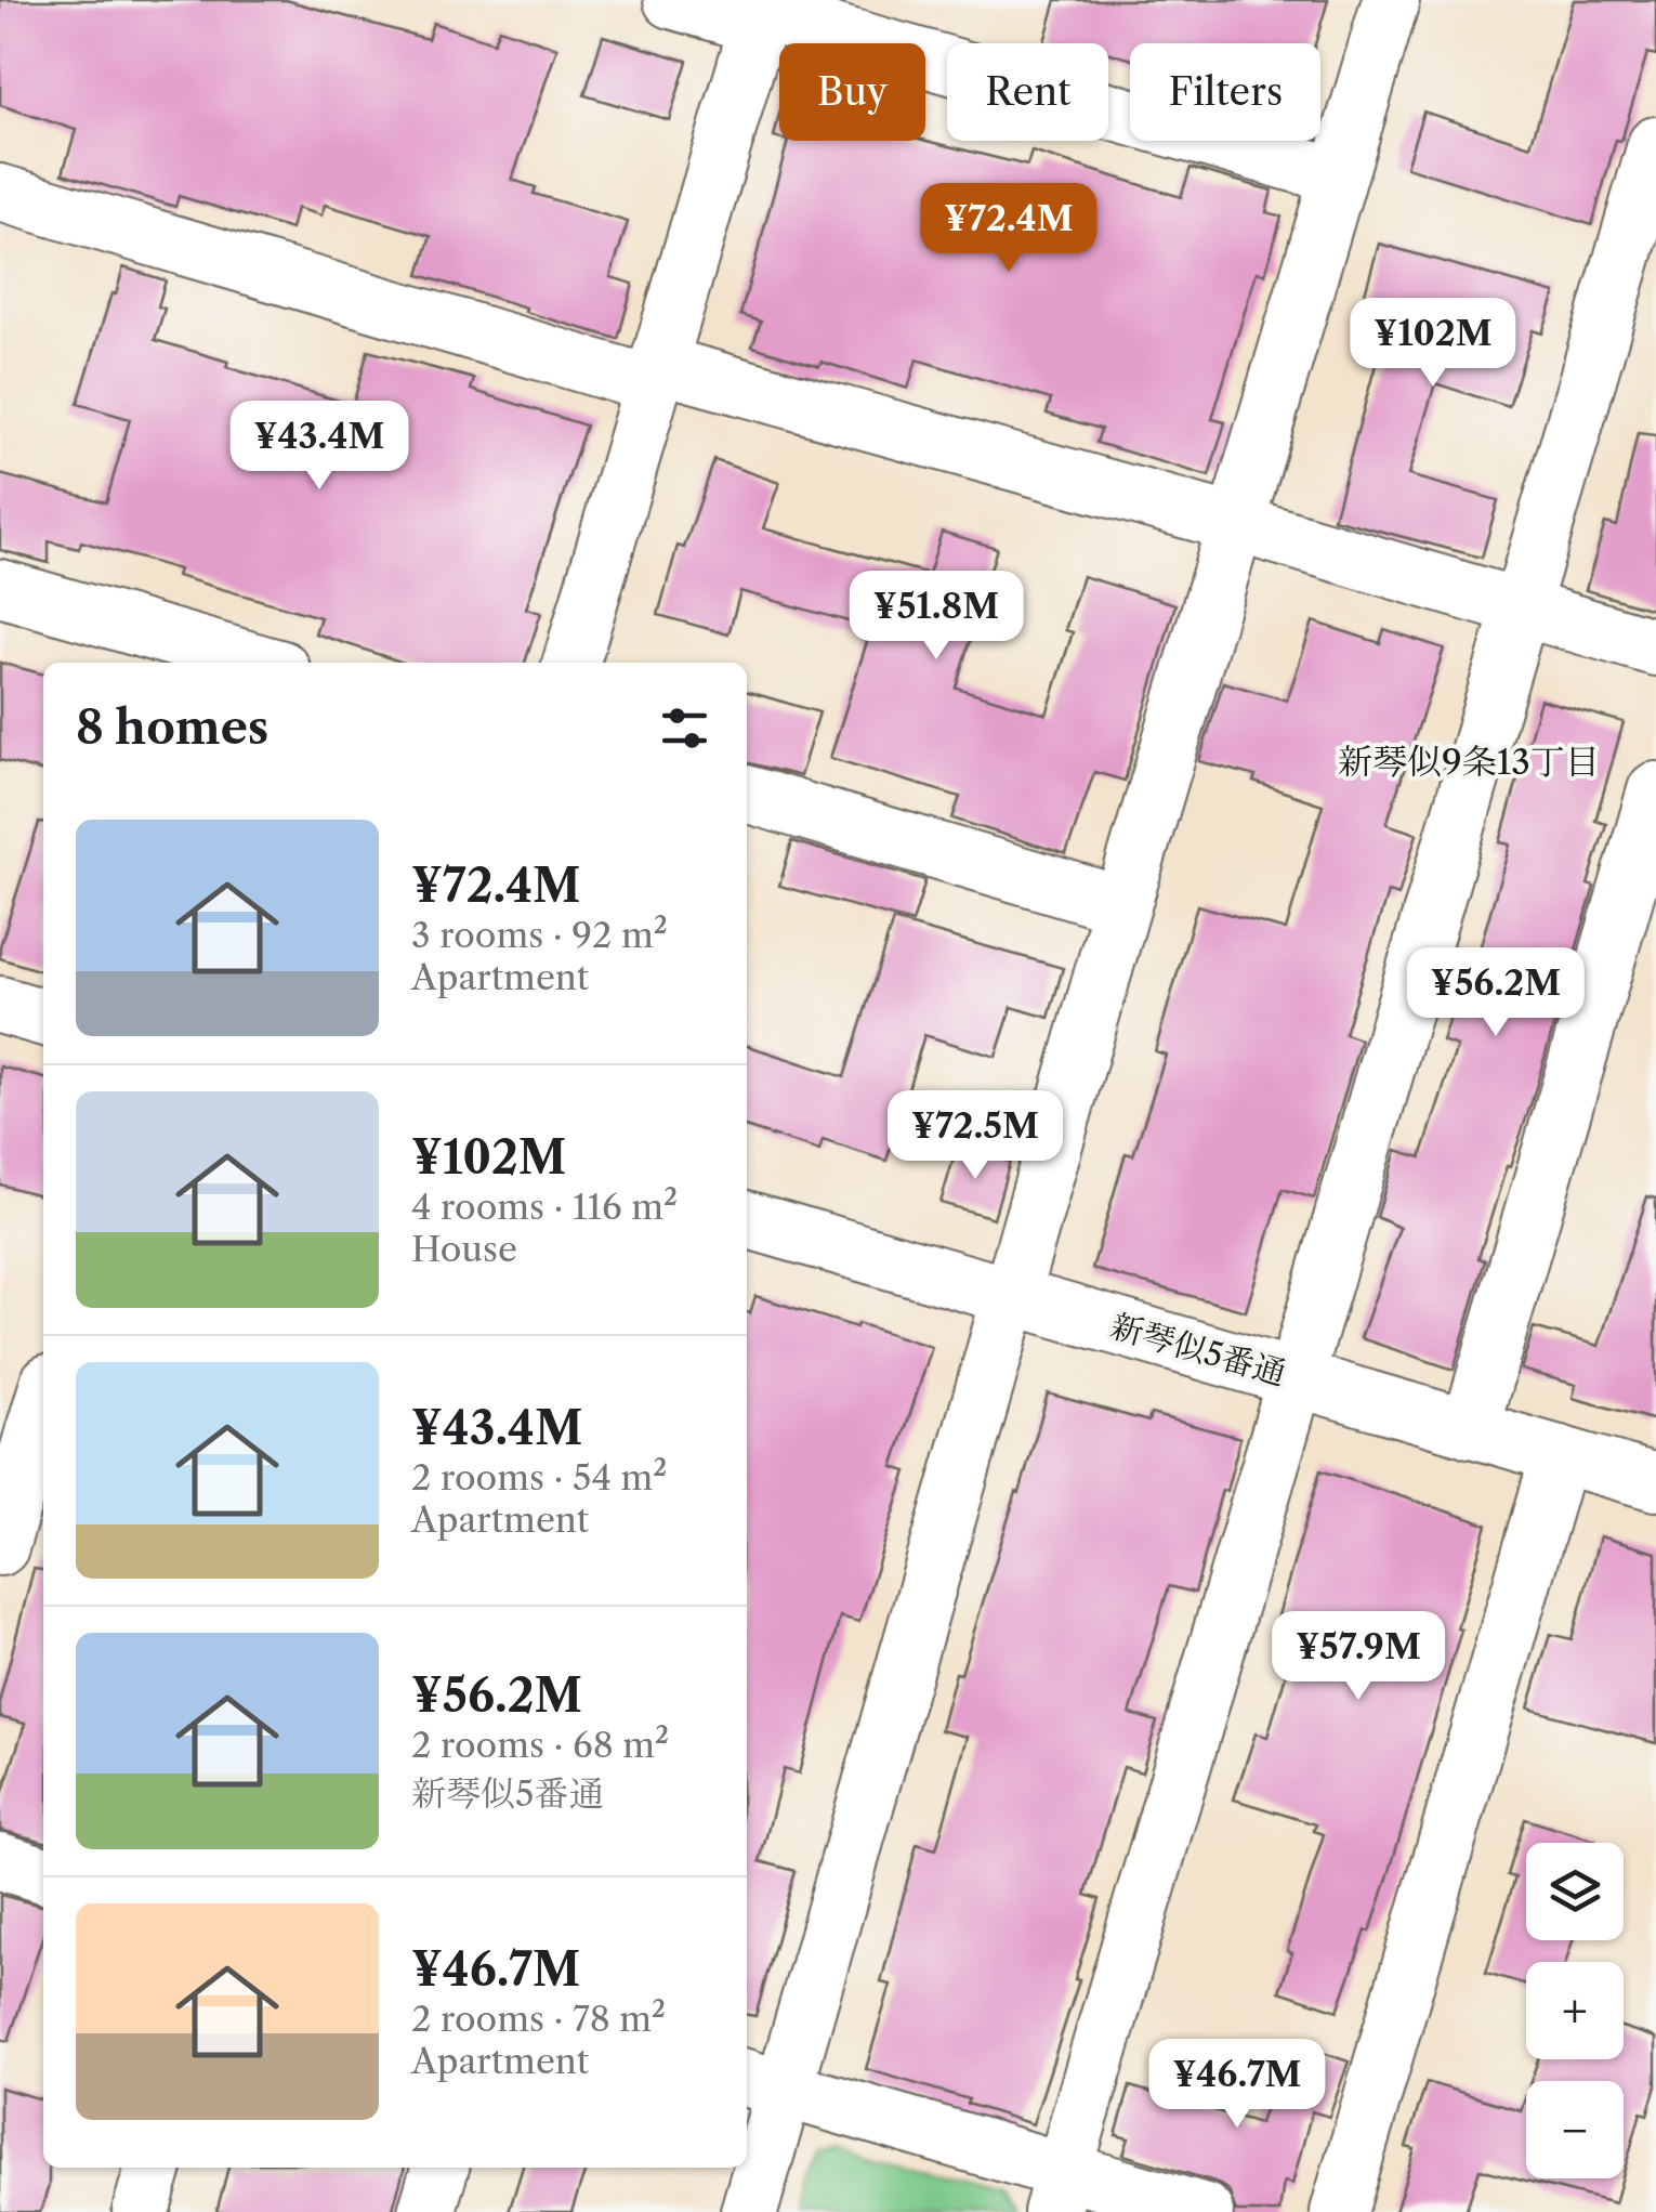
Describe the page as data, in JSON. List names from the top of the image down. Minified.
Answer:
{"streets":{"street":["新琴似5番通"]},"districts":["新琴似9条13丁目"],"page":{"chip":["Buy","Rent","Filters"],"price":["¥72.4M","¥102M","¥43.4M","¥51.8M","¥56.2M","¥72.5M","¥57.9M","¥46.7M"],"heading":"8 homes","list":[{"name":"¥72.4M","note":"3 rooms · 92 m² · Apartment"},{"name":"¥102M","note":"4 rooms · 116 m² · House"},{"name":"¥43.4M","note":"2 rooms · 54 m² · Apartment"},{"name":"¥56.2M","note":"2 rooms · 68 m² · 新琴似5番通"},{"name":"¥46.7M","note":"2 rooms · 78 m² · Apartment"}],"map_buttons":["+","−"]}}
